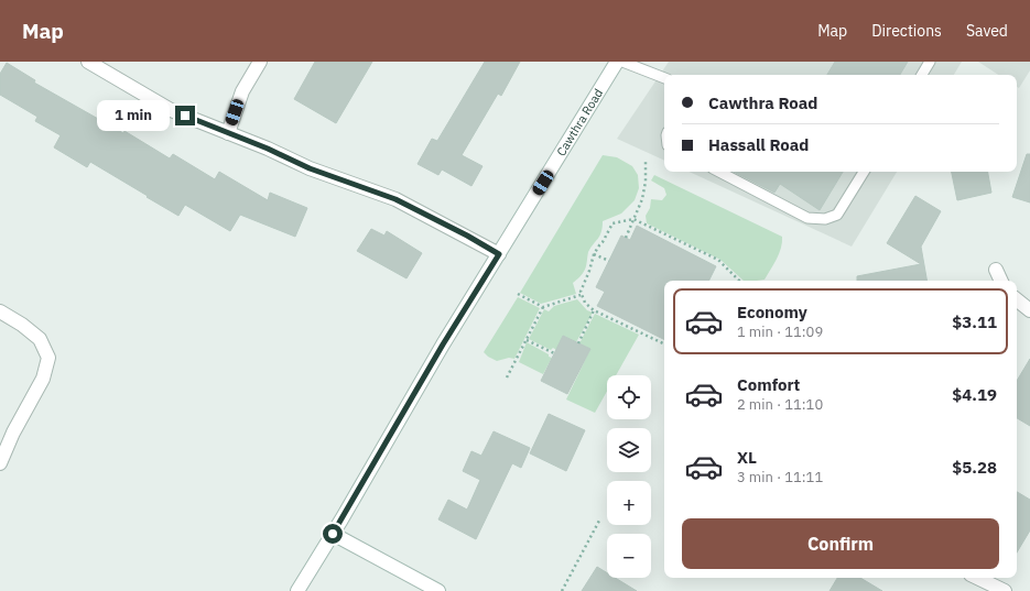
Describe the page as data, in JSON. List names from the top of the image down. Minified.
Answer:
{"streets":{"street":["Cawthra Road"]},"page":{"header":"Map","nav":["Map","Directions","Saved"],"banner":["Cawthra Road","Hassall Road"],"bubble":"1 min","list":[{"name":"Economy","note":"1 min · 11:09","value":"$3.11"},{"name":"Comfort","note":"2 min · 11:10","value":"$4.19"},{"name":"XL","note":"3 min · 11:11","value":"$5.28"}],"map_buttons":["+","−"],"buttons":"Confirm"}}
